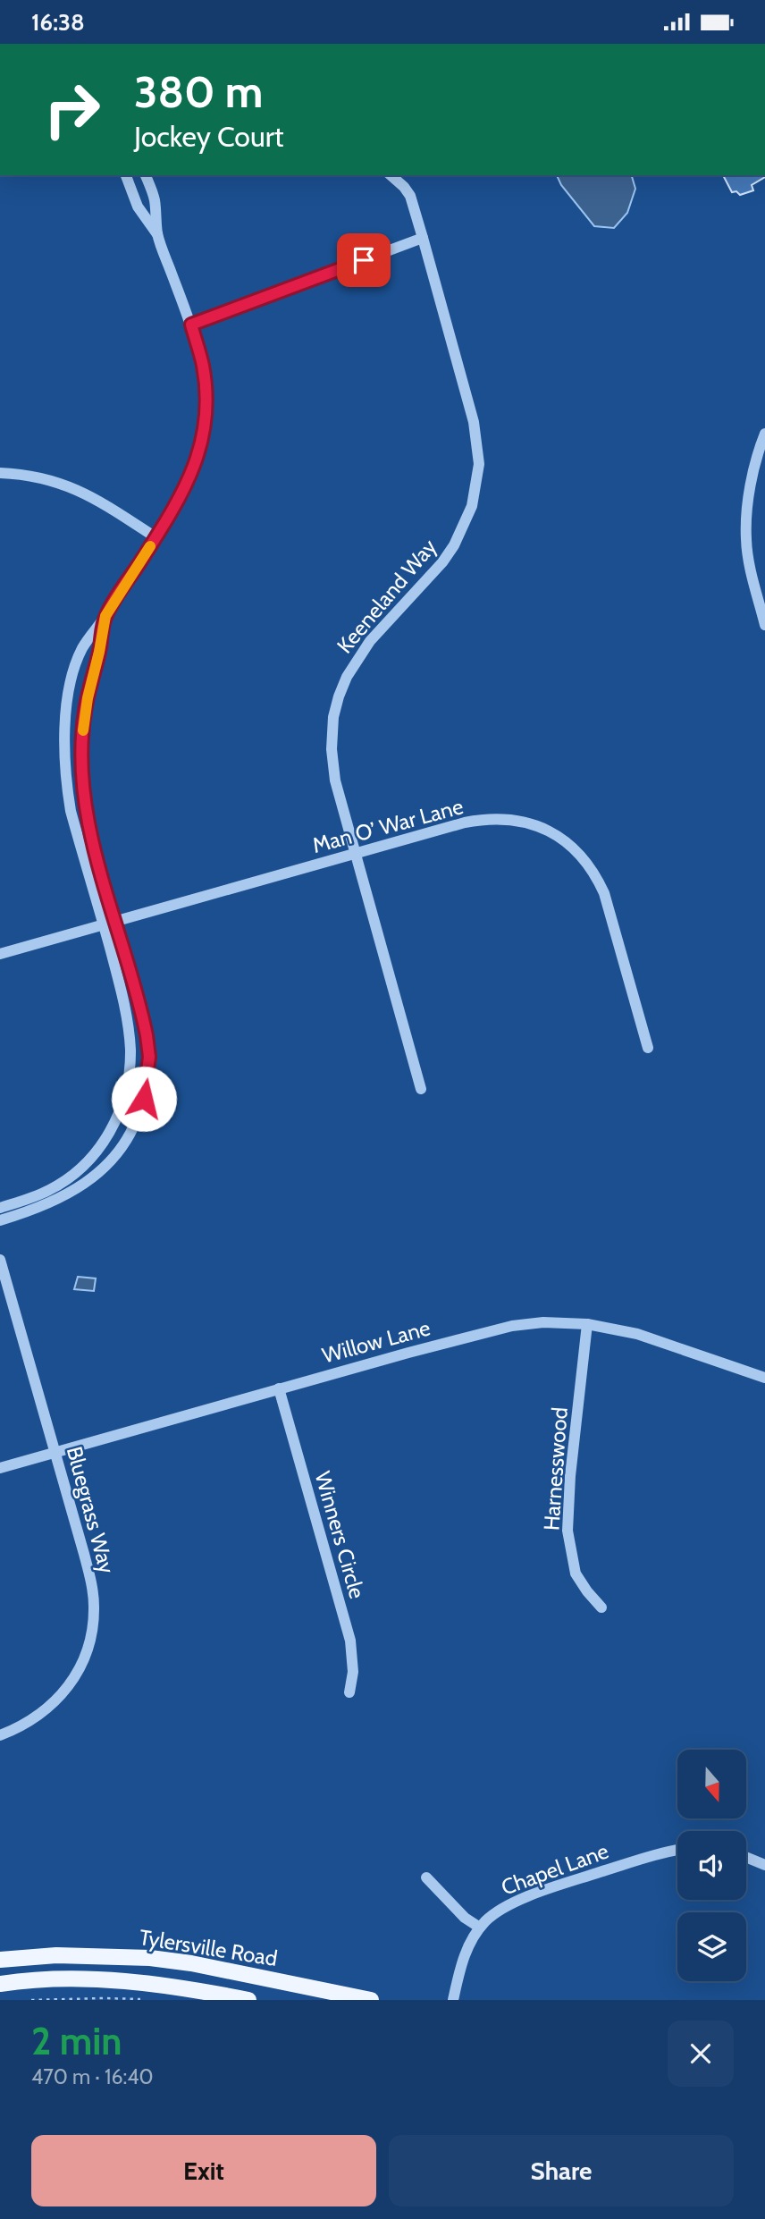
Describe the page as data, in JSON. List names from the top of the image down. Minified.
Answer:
{"streets":{"main road":["Tylersville Road"],"street":["Keeneland Way","Man O’ War Lane","Willow Lane","Harnesswood","Bluegrass Way","Winners Circle","Chapel Lane"]},"crossings":[["Keeneland Way","Man O’ War Lane"],["Willow Lane","Harnesswood"],["Willow Lane","Bluegrass Way"],["Willow Lane","Winners Circle"]],"north":"bottom","page":{"status":"16:38","turn":["380 m","Jockey Court"],"heading":["2 min","470 m · 16:40"],"buttons":["Exit","Share"]}}
